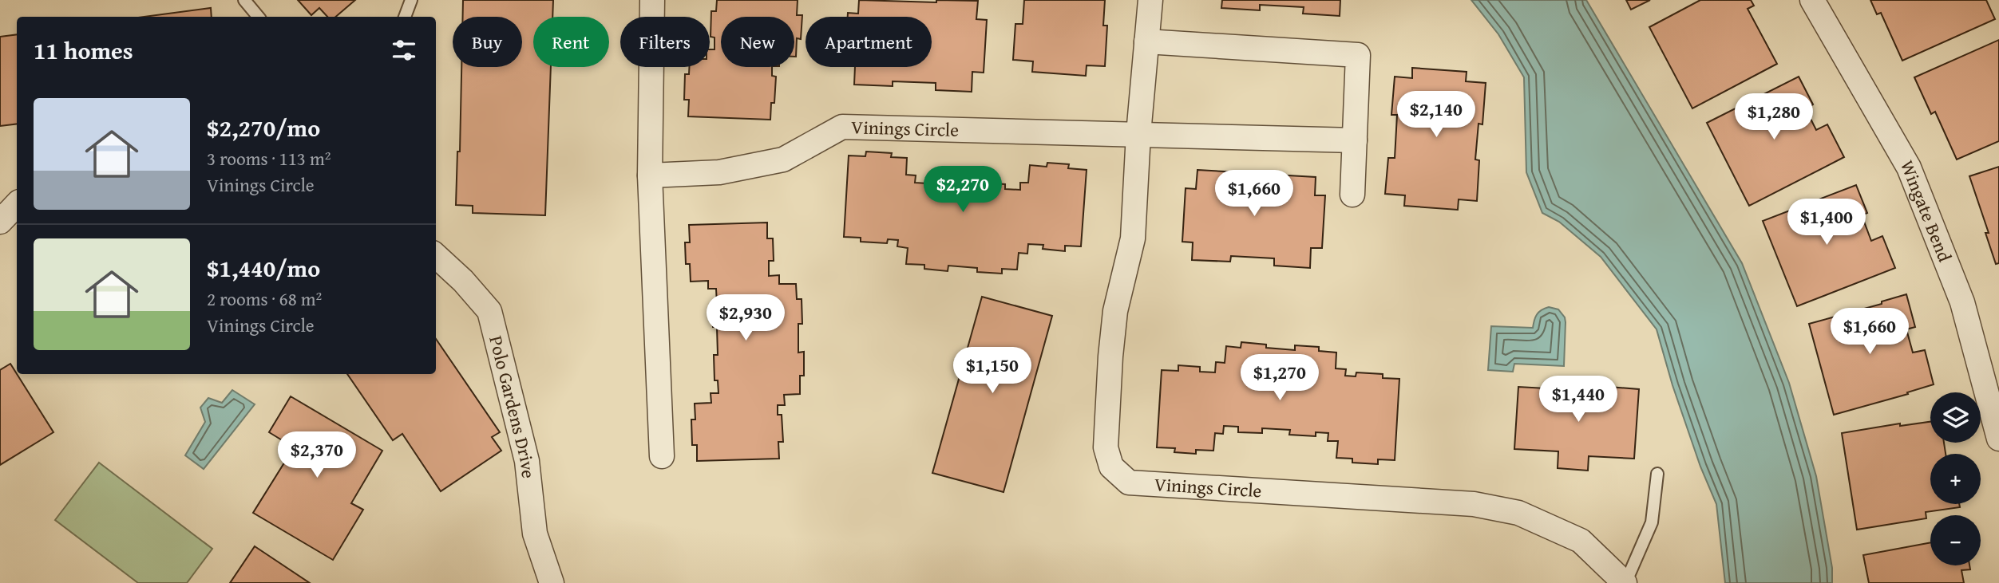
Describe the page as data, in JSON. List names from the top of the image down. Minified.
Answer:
{"streets":{"street":["Vinings Circle","Wingate Bend","Polo Gardens Drive"]},"page":{"chip":["Buy","Rent","Filters","New","Apartment"],"heading":"11 homes","list":[{"name":"$2,270/mo","note":"3 rooms · 113 m² · Vinings Circle"},{"name":"$1,440/mo","note":"2 rooms · 68 m² · Vinings Circle"}],"price":["$2,140","$1,280","$2,270","$1,660","$1,400","$2,930","$1,660","$1,150","$1,270","$1,440","$2,370"],"map_buttons":["+","−"]}}
